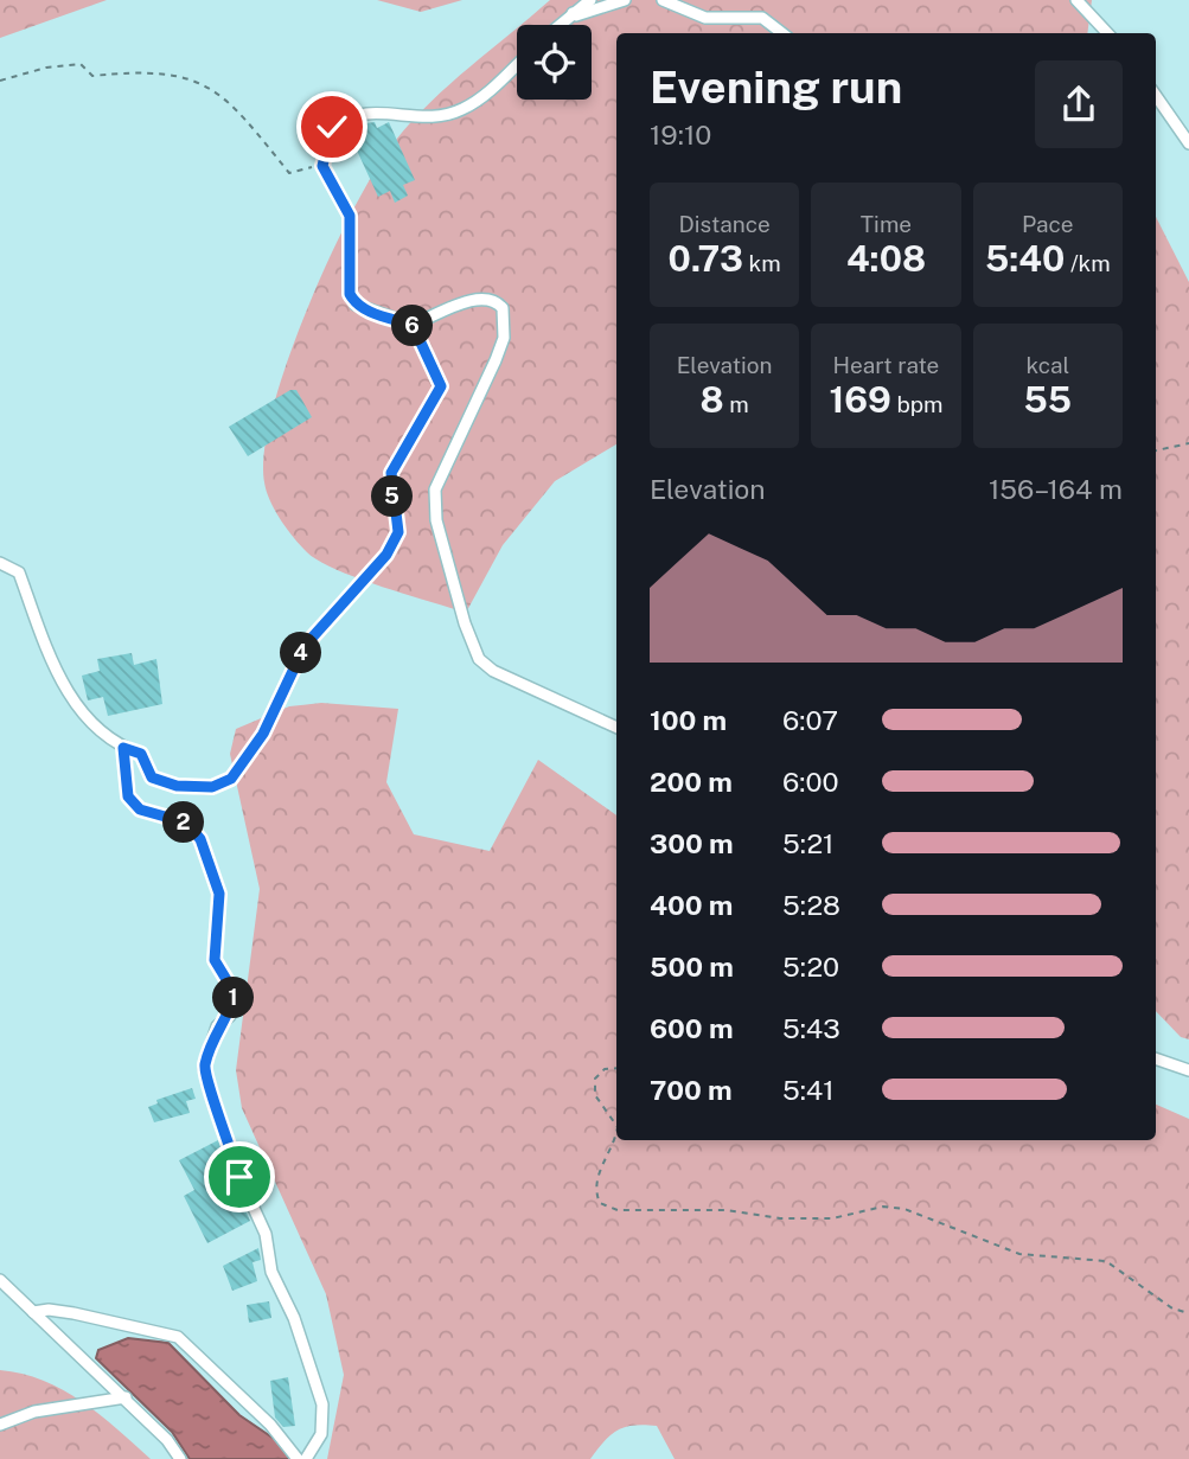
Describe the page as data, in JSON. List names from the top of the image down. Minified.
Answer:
{"page":{"heading":["Evening run","19:10"],"stats":[["Distance","0.73 km"],["Time","4:08"],["Pace","5:40 /km"],["Elevation","8 m"],["Heart rate","169 bpm"],["kcal","55"]],"pins":["6","5","4","2","1"],"chart":["Elevation","156–164 m"],"list":[{"name":"100 m","note":"6:07"},{"name":"200 m","note":"6:00"},{"name":"300 m","note":"5:21"},{"name":"400 m","note":"5:28"},{"name":"500 m","note":"5:20"},{"name":"600 m","note":"5:43"},{"name":"700 m","note":"5:41"}]}}
